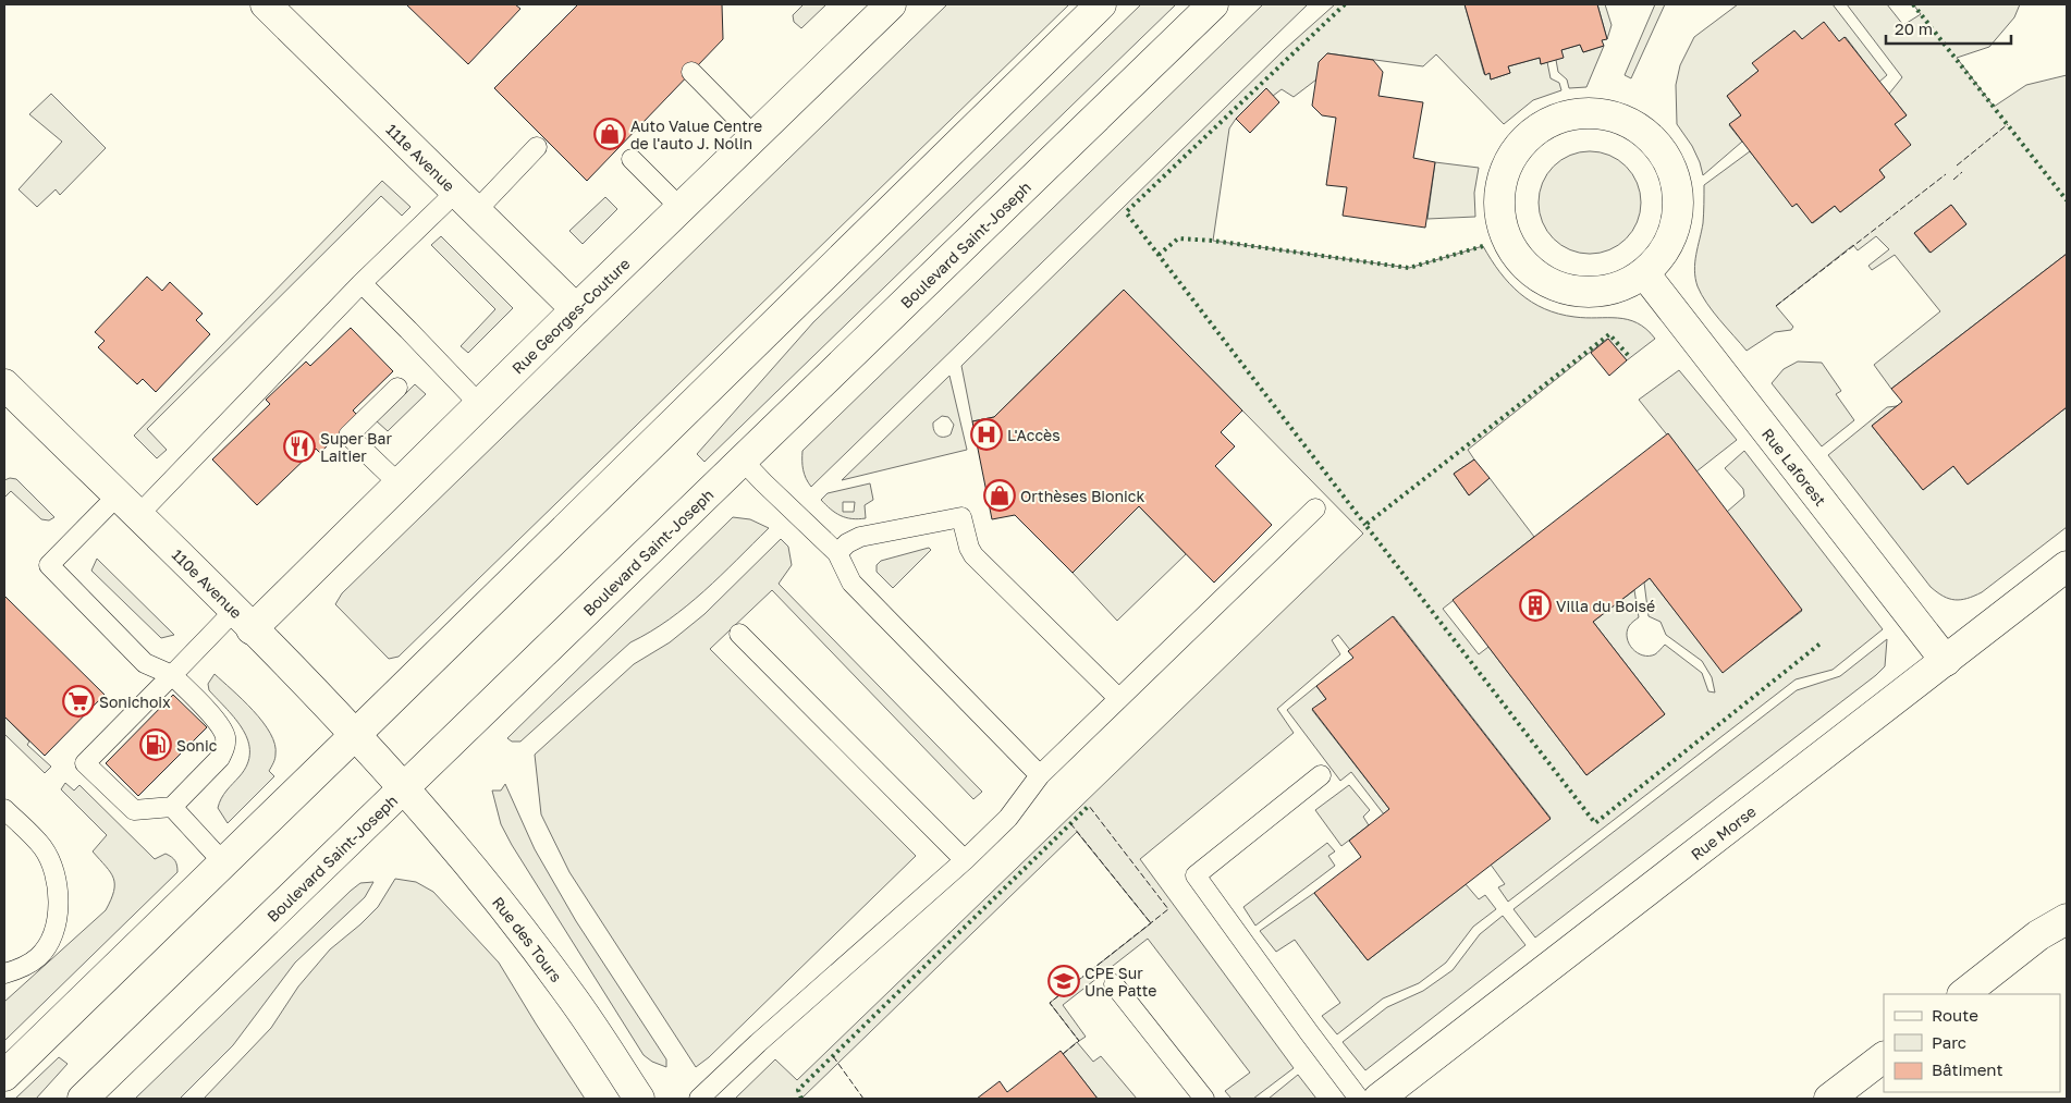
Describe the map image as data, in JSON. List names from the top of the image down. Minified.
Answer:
{"streets":{"street":["111e Avenue","Boulevard Saint-Joseph","Rue Georges-Couture","Rue Laforest","110e Avenue","Rue Morse","Rue des Tours"]},"crossings":[["111e Avenue","Rue Georges-Couture"],["Boulevard Saint-Joseph","110e Avenue"],["Boulevard Saint-Joseph","Rue des Tours"],["Rue Georges-Couture","110e Avenue"],["Rue Laforest","Rue Morse"],["110e Avenue","Rue des Tours"]],"places":{"shop":["Auto Value Centre de l'auto J. Nolin","Orthèses Bionick"],"hospital":["L'Accès"],"restaurant":["Super Bar Laitier"],"building":["Villa du Boisé"],"supermarket":["Sonichoix"],"fuel station":["Sonic"],"school or university":["CPE Sur Une Patte"]},"legend":["Route","Parc","Bâtiment"],"scale_bar":"20 m"}
